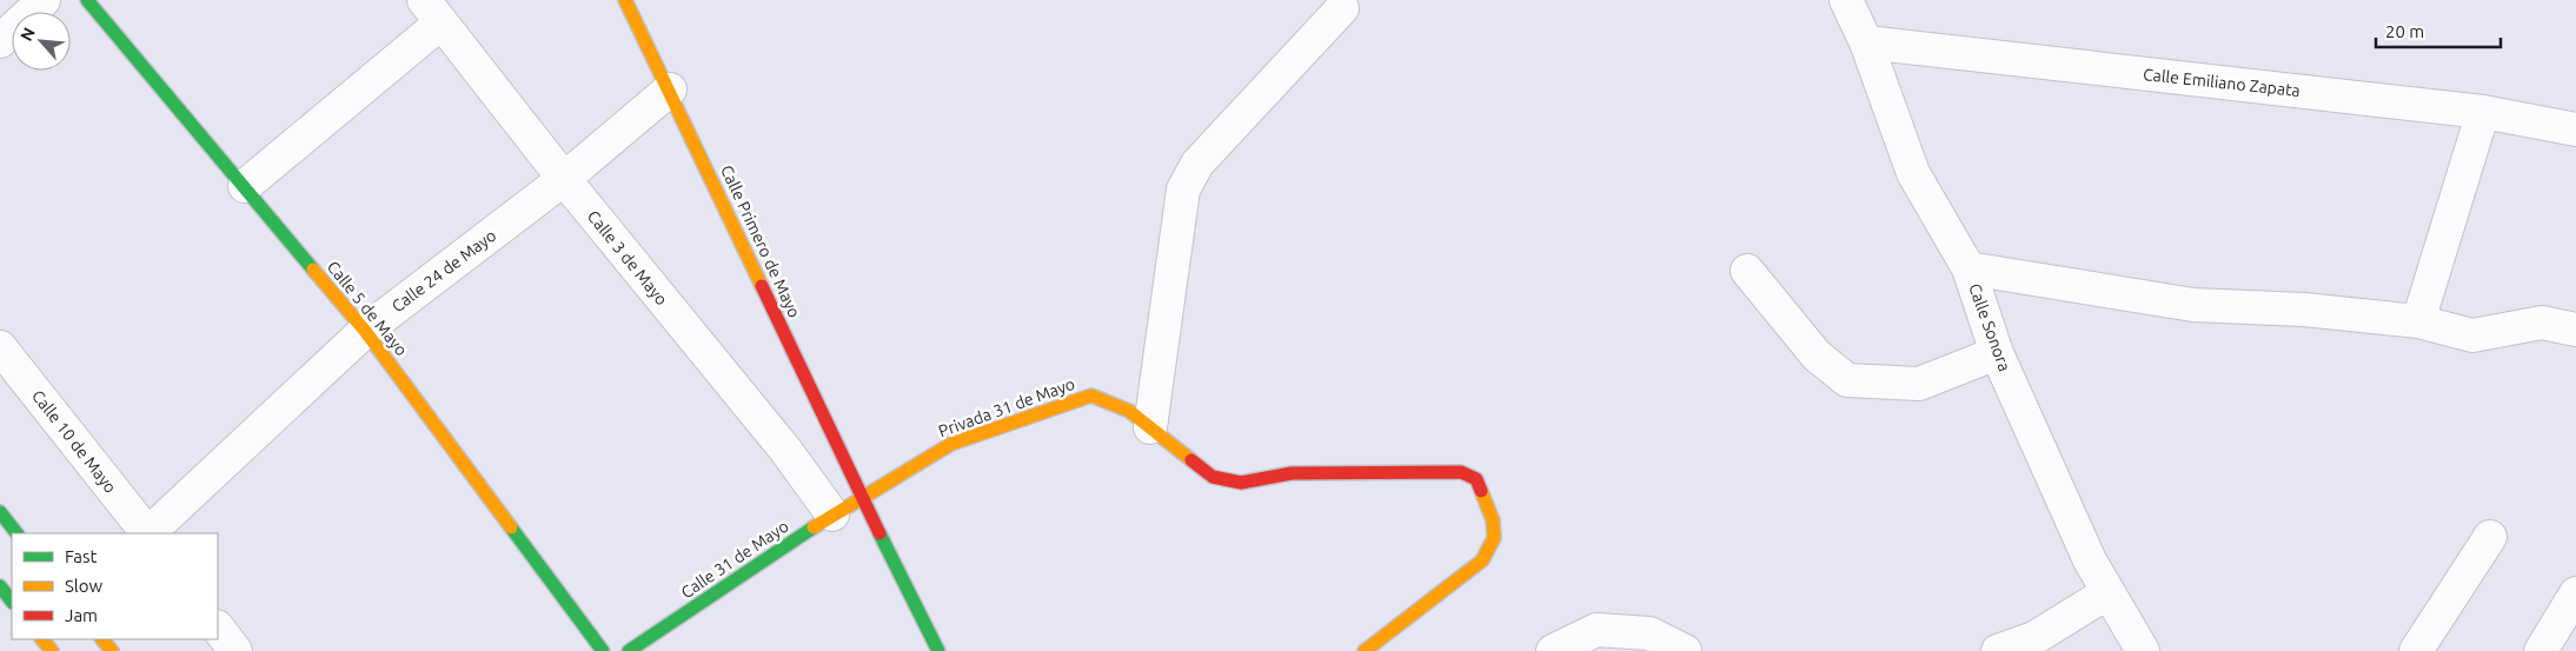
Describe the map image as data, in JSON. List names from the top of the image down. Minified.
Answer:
{"streets":{"street":["Calle Emiliano Zapata","Calle Primero de Mayo","Calle 3 de Mayo","Calle 24 de Mayo","Calle 5 de Mayo","Calle Sonora","Privada 31 de Mayo","Calle 10 de Mayo","Calle 31 de Mayo"]},"crossings":[["Calle Emiliano Zapata","Calle Sonora"],["Calle Primero de Mayo","Calle 24 de Mayo"],["Calle Primero de Mayo","Privada 31 de Mayo"],["Calle Primero de Mayo","Calle 31 de Mayo"],["Calle 3 de Mayo","Calle 24 de Mayo"],["Calle 3 de Mayo","Calle 31 de Mayo"],["Calle 24 de Mayo","Calle 5 de Mayo"],["Privada 31 de Mayo","Calle 31 de Mayo"]],"legend":["Fast","Slow","Jam"],"scale_bar":"20 m","north":"top left"}
